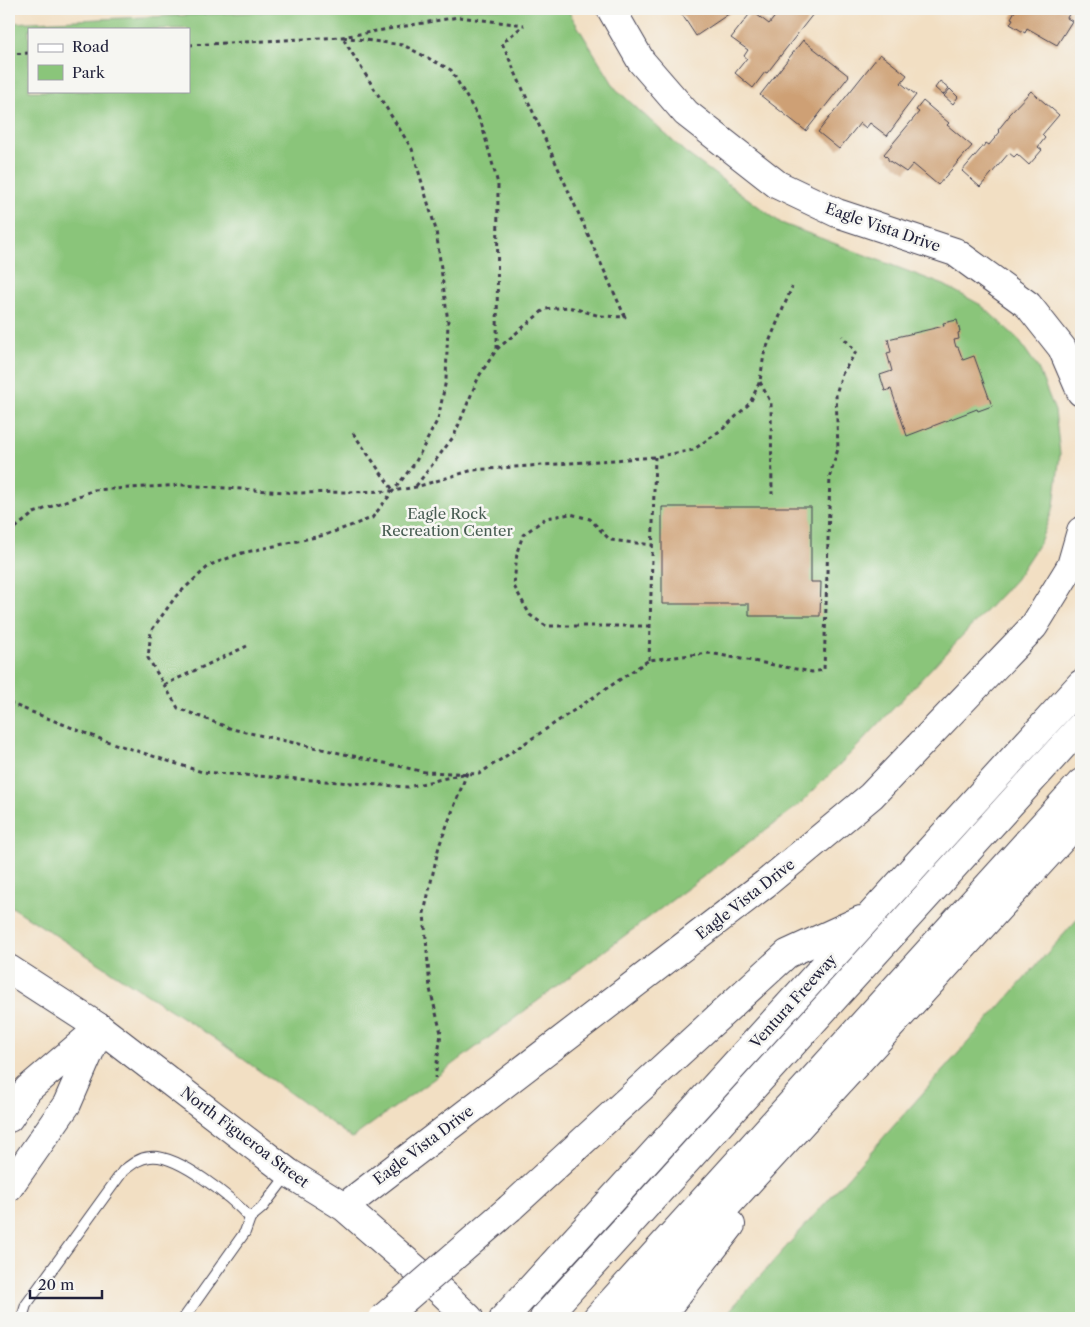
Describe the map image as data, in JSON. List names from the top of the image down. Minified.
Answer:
{"streets":{"main road":["Eagle Vista Drive","Ventura Freeway","North Figueroa Street"]},"crossings":[["Eagle Vista Drive","North Figueroa Street"]],"parks":["Eagle Rock Recreation Center"],"legend":["Road","Park"],"scale_bar":"20 m"}
